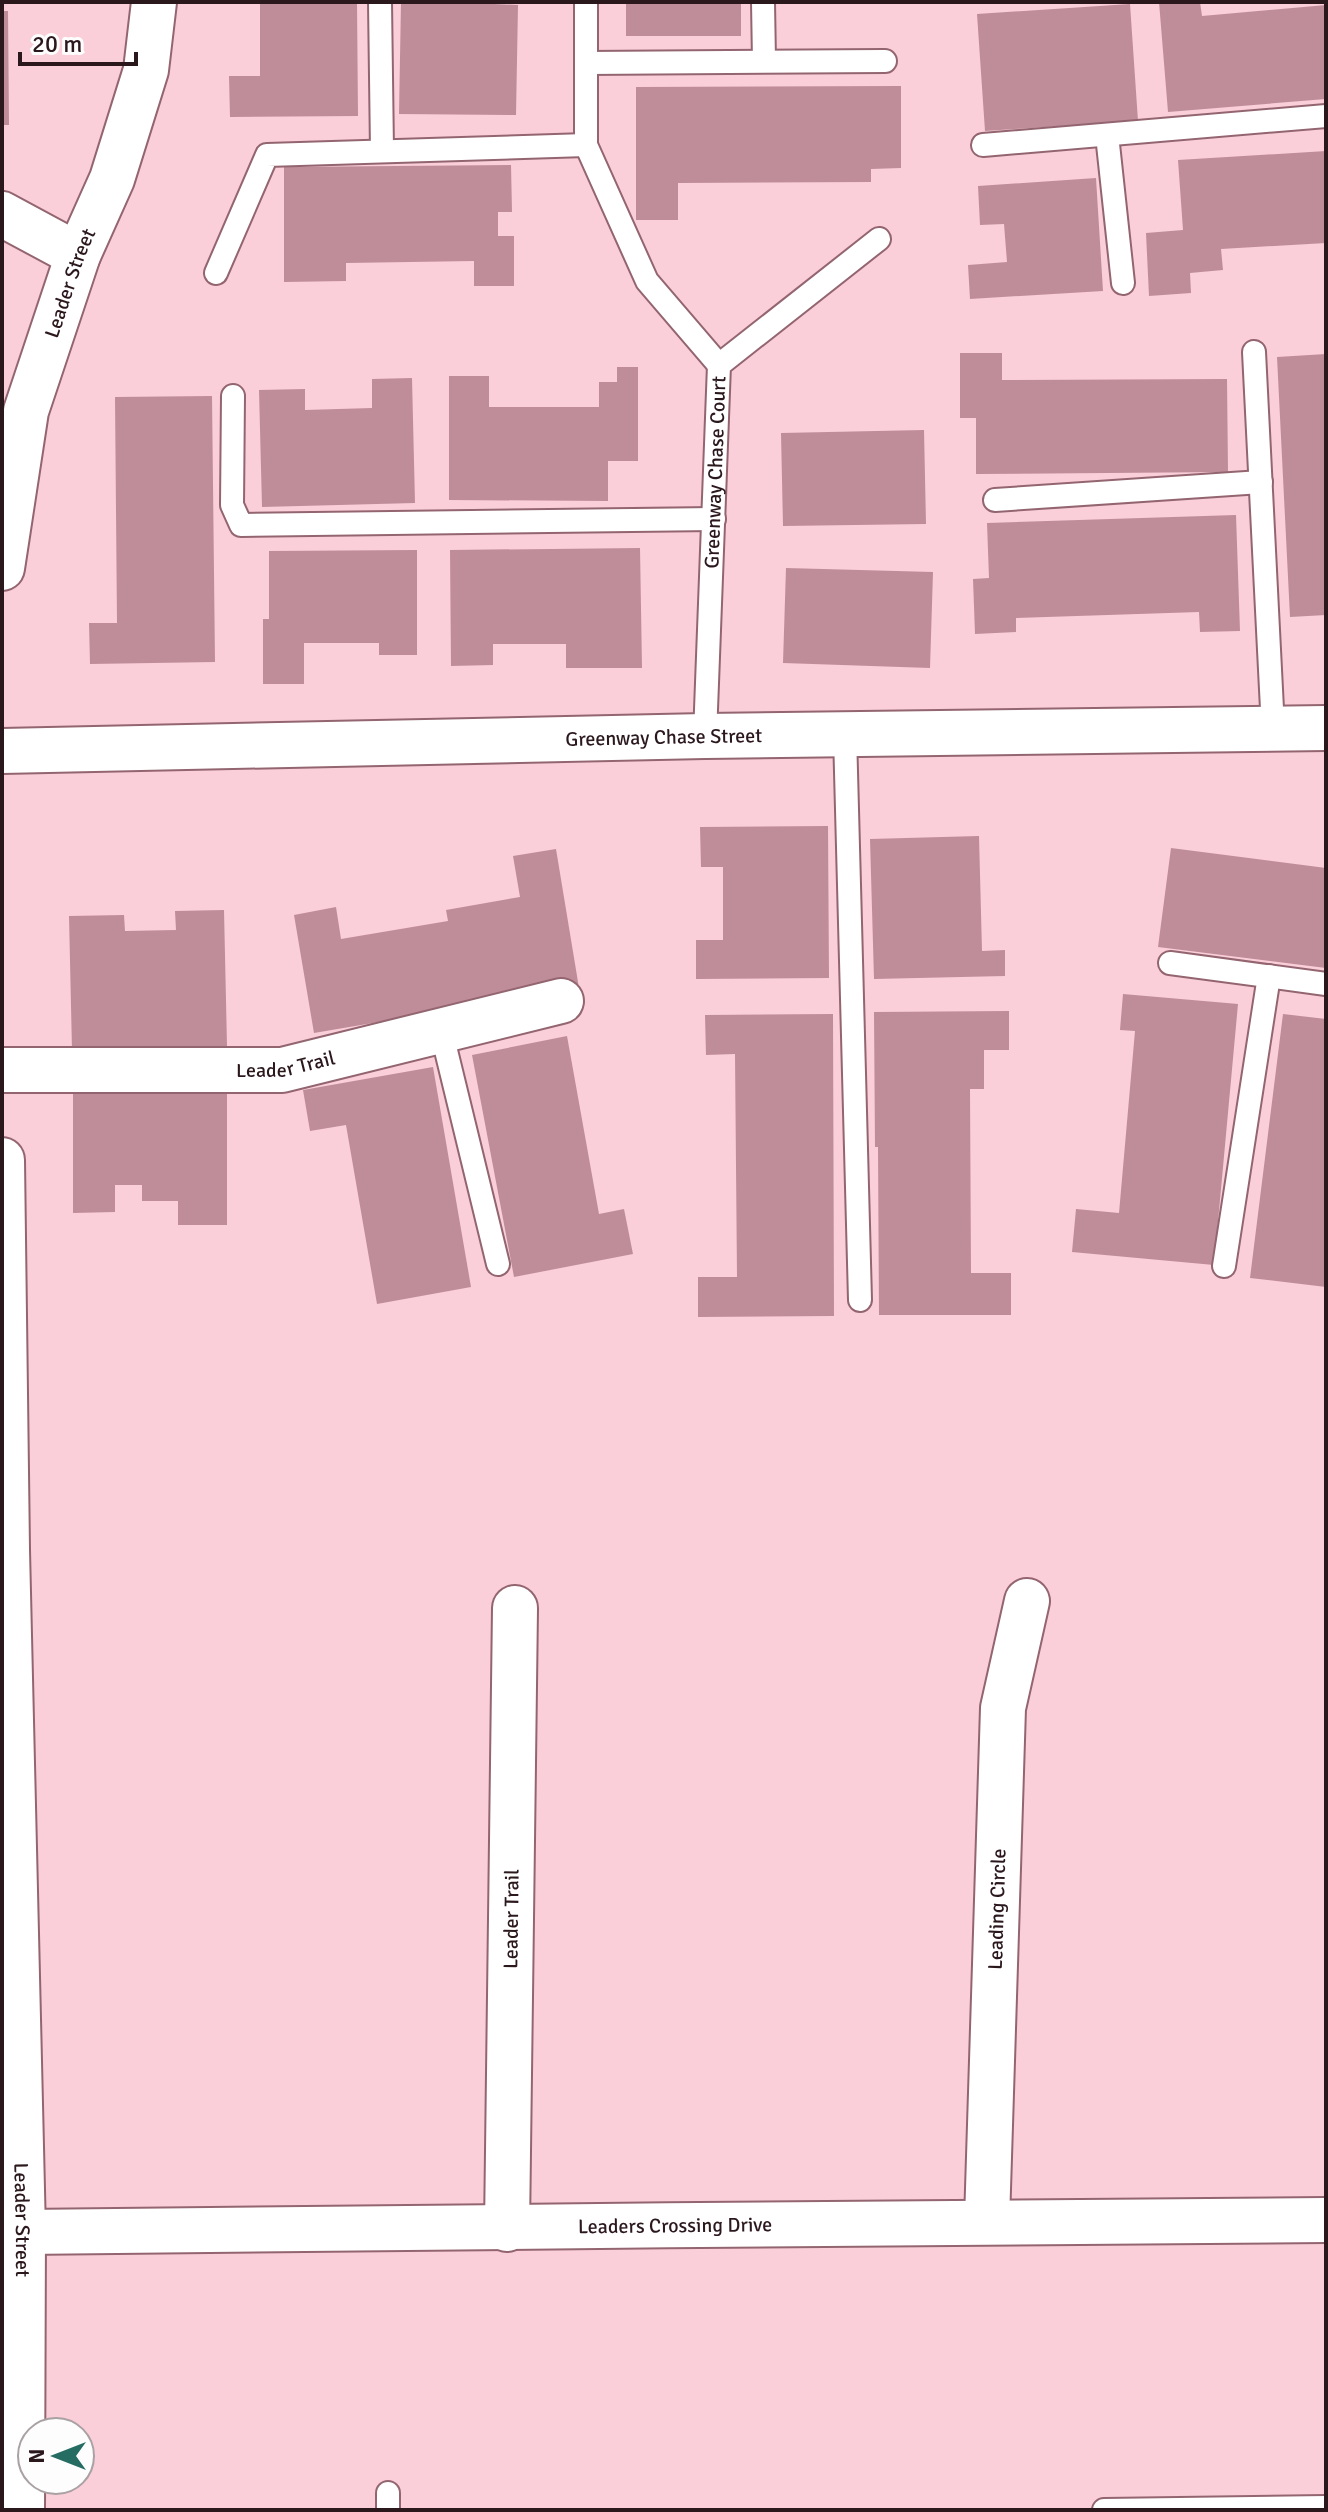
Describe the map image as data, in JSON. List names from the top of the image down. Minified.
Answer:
{"streets":{"street":["Leader Street","Greenway Chase Street","Leader Trail","Leading Circle","Leaders Crossing Drive"],"lane":["Greenway Chase Court"]},"crossings":[["Leader Street","Leaders Crossing Drive"],["Greenway Chase Court","Greenway Chase Street"],["Leader Trail","Leaders Crossing Drive"],["Leading Circle","Leaders Crossing Drive"]],"scale_bar":"20 m","north":"left"}
